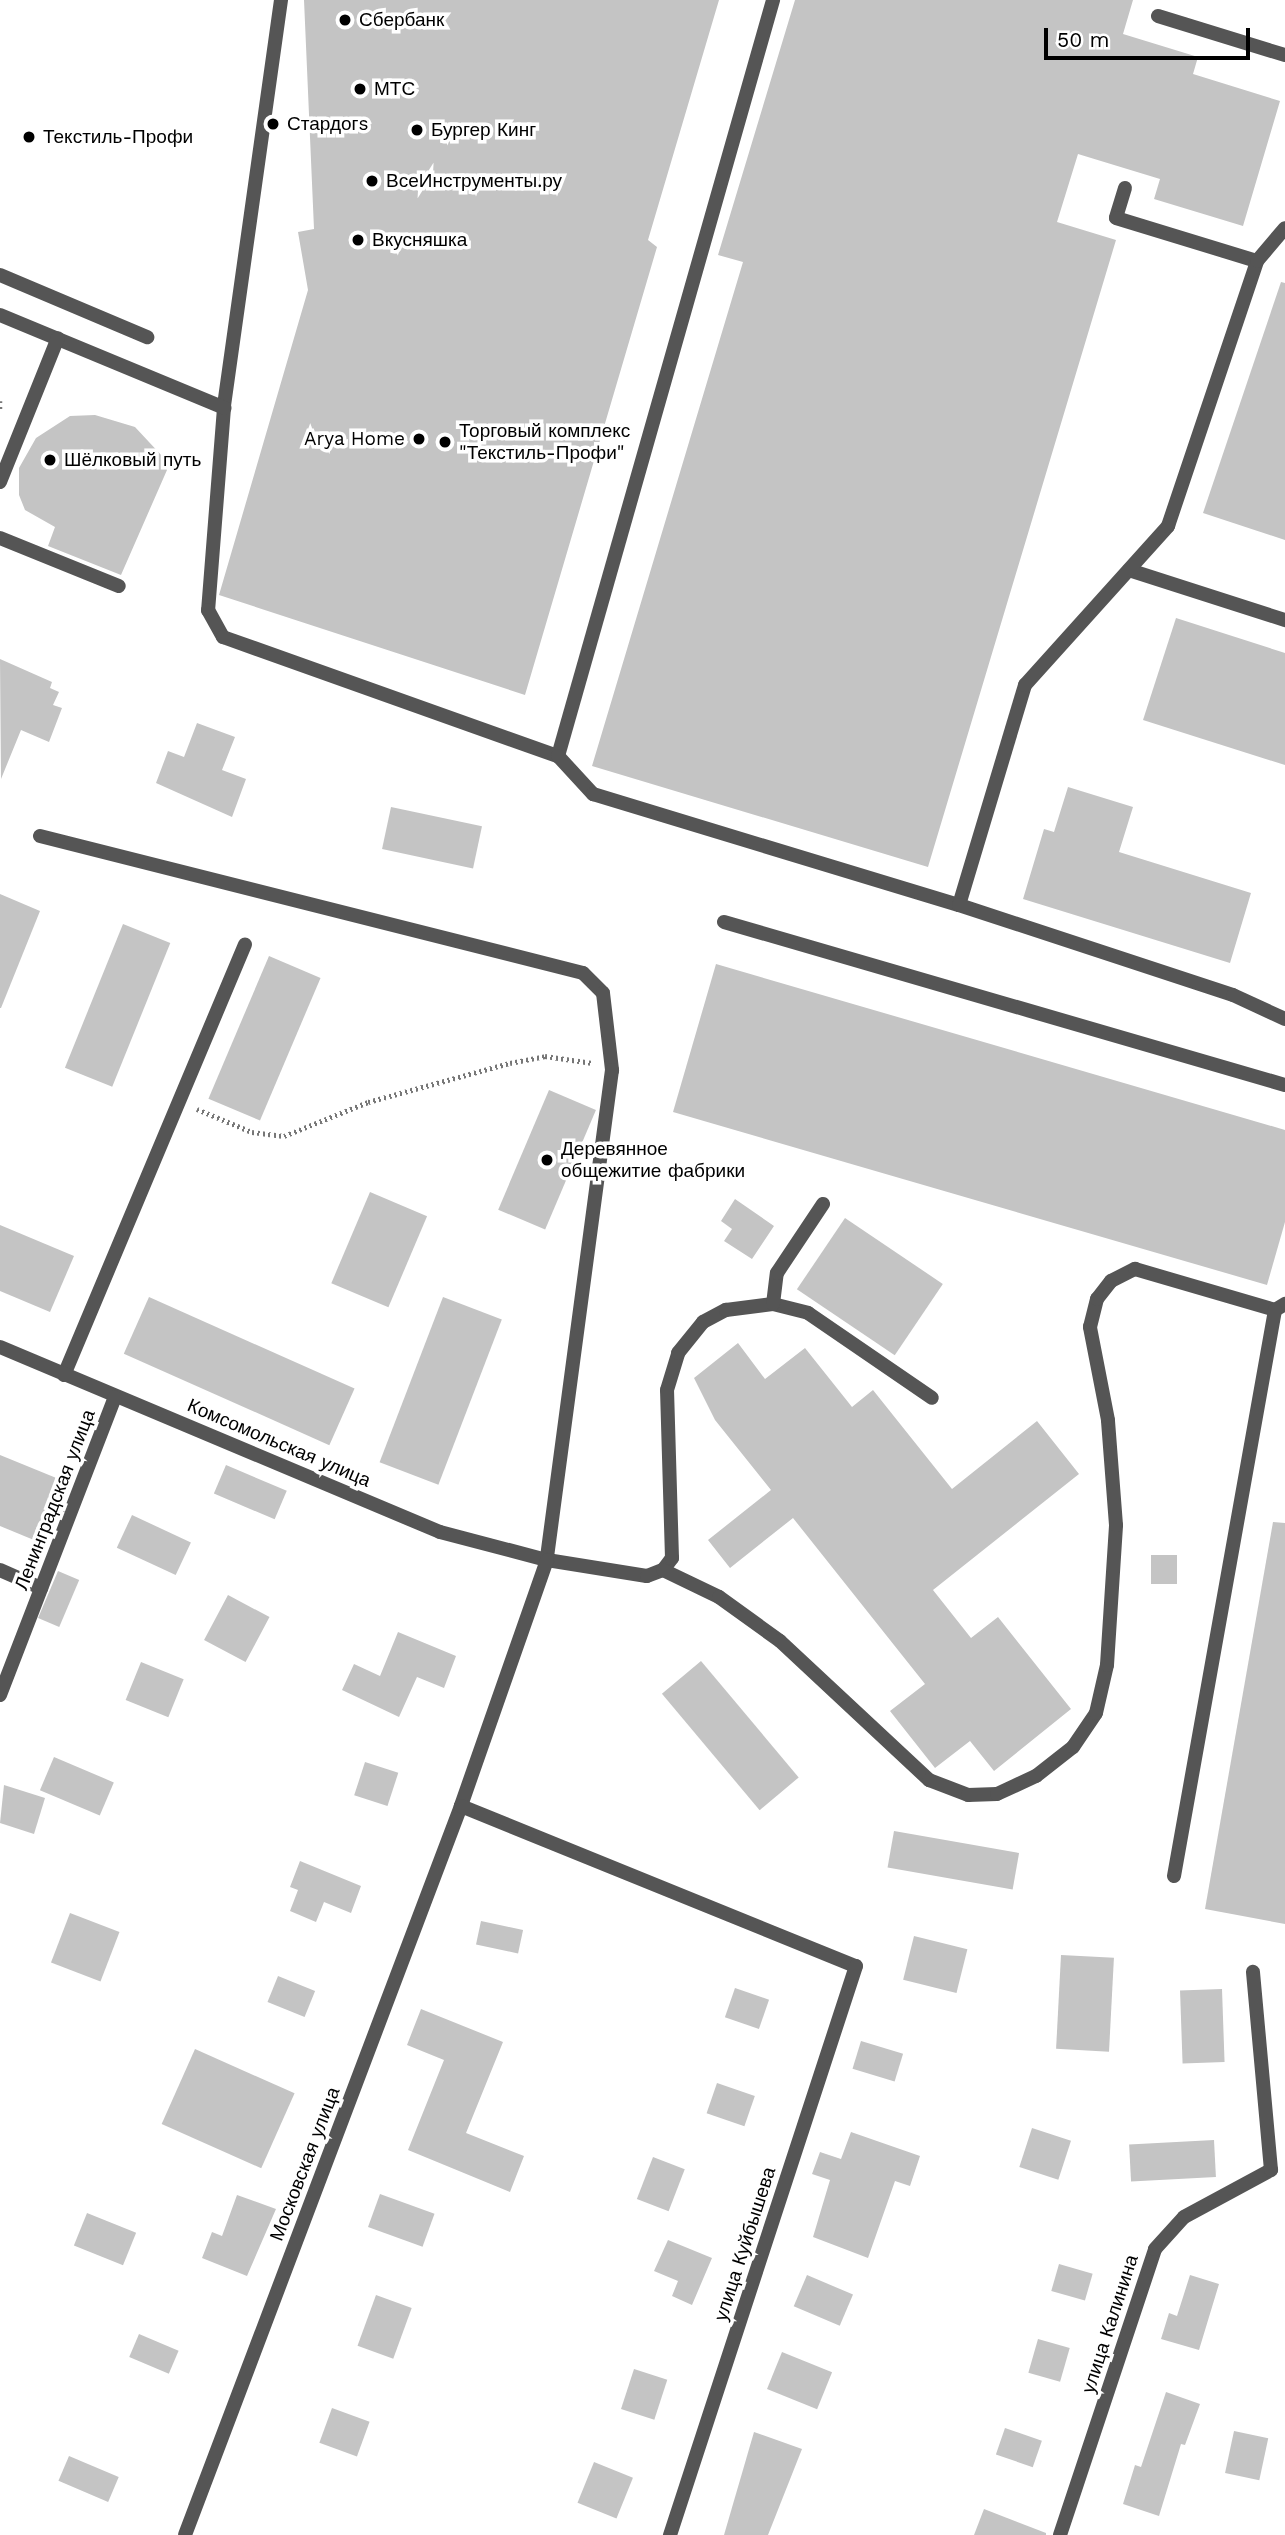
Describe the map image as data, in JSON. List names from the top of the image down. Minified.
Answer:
{"streets":{"street":["Комсомольская улица","Ленинградская улица","Московская улица","улица Куйбышева","улица Калинина"]},"crossings":[["Комсомольская улица","Ленинградская улица"],["Комсомольская улица","Московская улица"],["Московская улица","улица Куйбышева"]],"places":["Сбербанк","МТС","Стардогs","Бургер Кинг","Текстиль-Профи","ВсеИнструменты.ру","Вкусняшка","Arya Home","Торговый комплекс \"Текстиль-Профи\"","Шёлковый путь","Деревянное общежитие фабрики"],"scale_bar":"50 m"}
